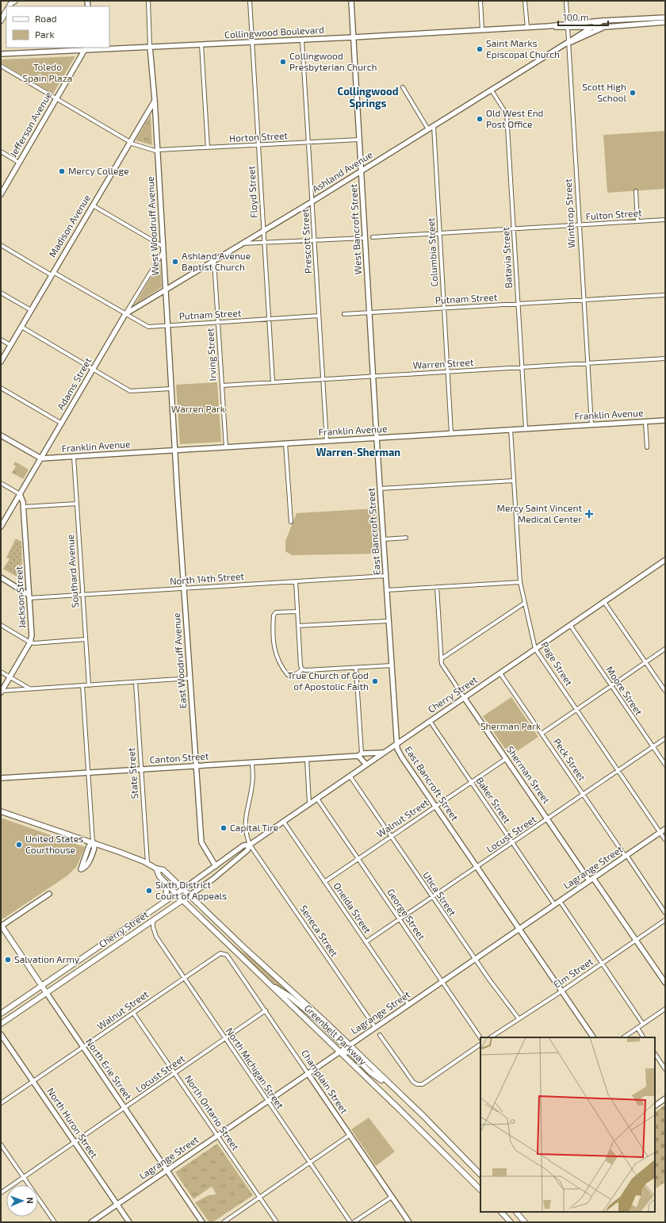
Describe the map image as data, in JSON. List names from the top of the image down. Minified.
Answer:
{"streets":{"main road":["Cherry Street","Greenbelt Parkway","North Erie Street"],"street":["Collingwood Boulevard","Jefferson Avenue","Horton Street","Ashland Avenue","Floyd Street","Winthrop Street","Fulton Street","Madison Avenue","West Woodruff Avenue","West Bancroft Street","Prescott Street","Columbia Street","Batavia Street","Putnam Street","Irving Street","Warren Street","Adams Street","Franklin Avenue","East Bancroft Street","Southard Avenue","North 14th Street","Jackson Street","East Woodruff Avenue","Page Street","Moore Street","Canton Street","Peck Street","State Street","Sherman Street","Baker Street","Walnut Street","Locust Street","Lagrange Street","Utica Street","Oneida Street","George Street","Seneca Street","Elm Street","North Michigan Street","Champlain Street","North Ontario Street","North Huron Street"]},"crossings":[["Collingwood Boulevard","Jefferson Avenue"],["Collingwood Boulevard","Ashland Avenue"],["Collingwood Boulevard","Floyd Street"],["Collingwood Boulevard","Winthrop Street"],["Collingwood Boulevard","West Woodruff Avenue"],["Collingwood Boulevard","West Bancroft Street"],["Collingwood Boulevard","Prescott Street"],["Jefferson Avenue","Horton Street"],["Horton Street","Floyd Street"],["Horton Street","Madison Avenue"],["Horton Street","West Woodruff Avenue"],["Horton Street","West Bancroft Street"],["Horton Street","Prescott Street"],["Ashland Avenue","Floyd Street"],["Ashland Avenue","Winthrop Street"],["Ashland Avenue","West Woodruff Avenue"],["Ashland Avenue","West Bancroft Street"],["Ashland Avenue","Prescott Street"],["Ashland Avenue","Columbia Street"],["Ashland Avenue","Batavia Street"],["Ashland Avenue","Putnam Street"],["Ashland Avenue","Irving Street"],["Ashland Avenue","Adams Street"],["Floyd Street","Putnam Street"],["Floyd Street","Warren Street"],["Winthrop Street","Fulton Street"],["Winthrop Street","Putnam Street"],["Winthrop Street","Warren Street"],["Winthrop Street","Franklin Avenue"],["Fulton Street","Columbia Street"],["Fulton Street","Batavia Street"],["Madison Avenue","West Woodruff Avenue"],["Madison Avenue","Putnam Street"],["West Woodruff Avenue","Putnam Street"],["West Woodruff Avenue","Adams Street"],["West Woodruff Avenue","Franklin Avenue"],["West Woodruff Avenue","East Woodruff Avenue"],["West Bancroft Street","Putnam Street"],["West Bancroft Street","Warren Street"],["West Bancroft Street","Franklin Avenue"],["West Bancroft Street","East Bancroft Street"],["Prescott Street","Putnam Street"],["Prescott Street","Warren Street"],["Prescott Street","Franklin Avenue"],["Columbia Street","Putnam Street"],["Columbia Street","Warren Street"],["Columbia Street","Franklin Avenue"],["Batavia Street","Putnam Street"],["Batavia Street","Warren Street"],["Batavia Street","Franklin Avenue"],["Putnam Street","Irving Street"],["Putnam Street","Adams Street"],["Irving Street","Warren Street"],["Irving Street","Franklin Avenue"],["Adams Street","Franklin Avenue"],["Adams Street","Jackson Street"],["Franklin Avenue","East Bancroft Street"],["Franklin Avenue","Southard Avenue"],["Franklin Avenue","East Woodruff Avenue"],["Franklin Avenue","Page Street"],["East Bancroft Street","North 14th Street"],["East Bancroft Street","Cherry Street"],["East Bancroft Street","Walnut Street"],["East Bancroft Street","Locust Street"],["East Bancroft Street","Lagrange Street"],["East Bancroft Street","Elm Street"],["Southard Avenue","North 14th Street"],["North 14th Street","Jackson Street"],["North 14th Street","East Woodruff Avenue"],["East Woodruff Avenue","Cherry Street"],["East Woodruff Avenue","Canton Street"],["Page Street","Cherry Street"],["Page Street","Locust Street"],["Page Street","Lagrange Street"],["Moore Street","Cherry Street"],["Moore Street","Locust Street"],["Cherry Street","Canton Street"],["Cherry Street","Peck Street"],["Cherry Street","Sherman Street"],["Cherry Street","Baker Street"],["Cherry Street","Utica Street"],["Cherry Street","Oneida Street"],["Cherry Street","George Street"],["Cherry Street","Seneca Street"],["Cherry Street","Greenbelt Parkway"],["Cherry Street","North Michigan Street"],["Cherry Street","North Erie Street"],["Canton Street","State Street"],["Peck Street","Locust Street"],["Peck Street","Lagrange Street"],["State Street","Greenbelt Parkway"],["Sherman Street","Walnut Street"],["Sherman Street","Locust Street"],["Sherman Street","Lagrange Street"],["Sherman Street","Elm Street"],["Baker Street","Walnut Street"],["Baker Street","Locust Street"],["Baker Street","Lagrange Street"],["Walnut Street","Utica Street"],["Walnut Street","Oneida Street"],["Walnut Street","George Street"],["Walnut Street","North Michigan Street"],["Walnut Street","North Erie Street"],["Walnut Street","Champlain Street"],["Walnut Street","North Ontario Street"],["Walnut Street","North Huron Street"],["Locust Street","Utica Street"],["Locust Street","Oneida Street"],["Locust Street","George Street"],["Locust Street","North Michigan Street"],["Locust Street","North Erie Street"],["Locust Street","Champlain Street"],["Locust Street","North Ontario Street"],["Locust Street","North Huron Street"],["Lagrange Street","Utica Street"],["Lagrange Street","Oneida Street"],["Lagrange Street","George Street"],["Lagrange Street","Seneca Street"],["Lagrange Street","Greenbelt Parkway"],["Lagrange Street","North Michigan Street"],["Lagrange Street","North Erie Street"],["Lagrange Street","Champlain Street"],["Lagrange Street","North Ontario Street"],["Lagrange Street","North Huron Street"],["Utica Street","Elm Street"]],"districts":["Collingwood Springs","Warren-Sherman"],"parks":["Toledo Spain Plaza","Warren Park","Sherman Park"],"places":{"other":["Saint Marks Episcopal Church","Collingwood Presbyterian Church","Scott High School","Old West End Post Office","Mercy College","Ashland Avenue Baptist Church","True Church of God of Apostolic Faith","Capital Tire","United States Courthouse","Sixth District Court of Appeals","Salvation Army"],"health":["Mercy Saint Vincent Medical Center"]},"legend":["Road","Park"],"scale_bar":"100 m","north":"right"}
